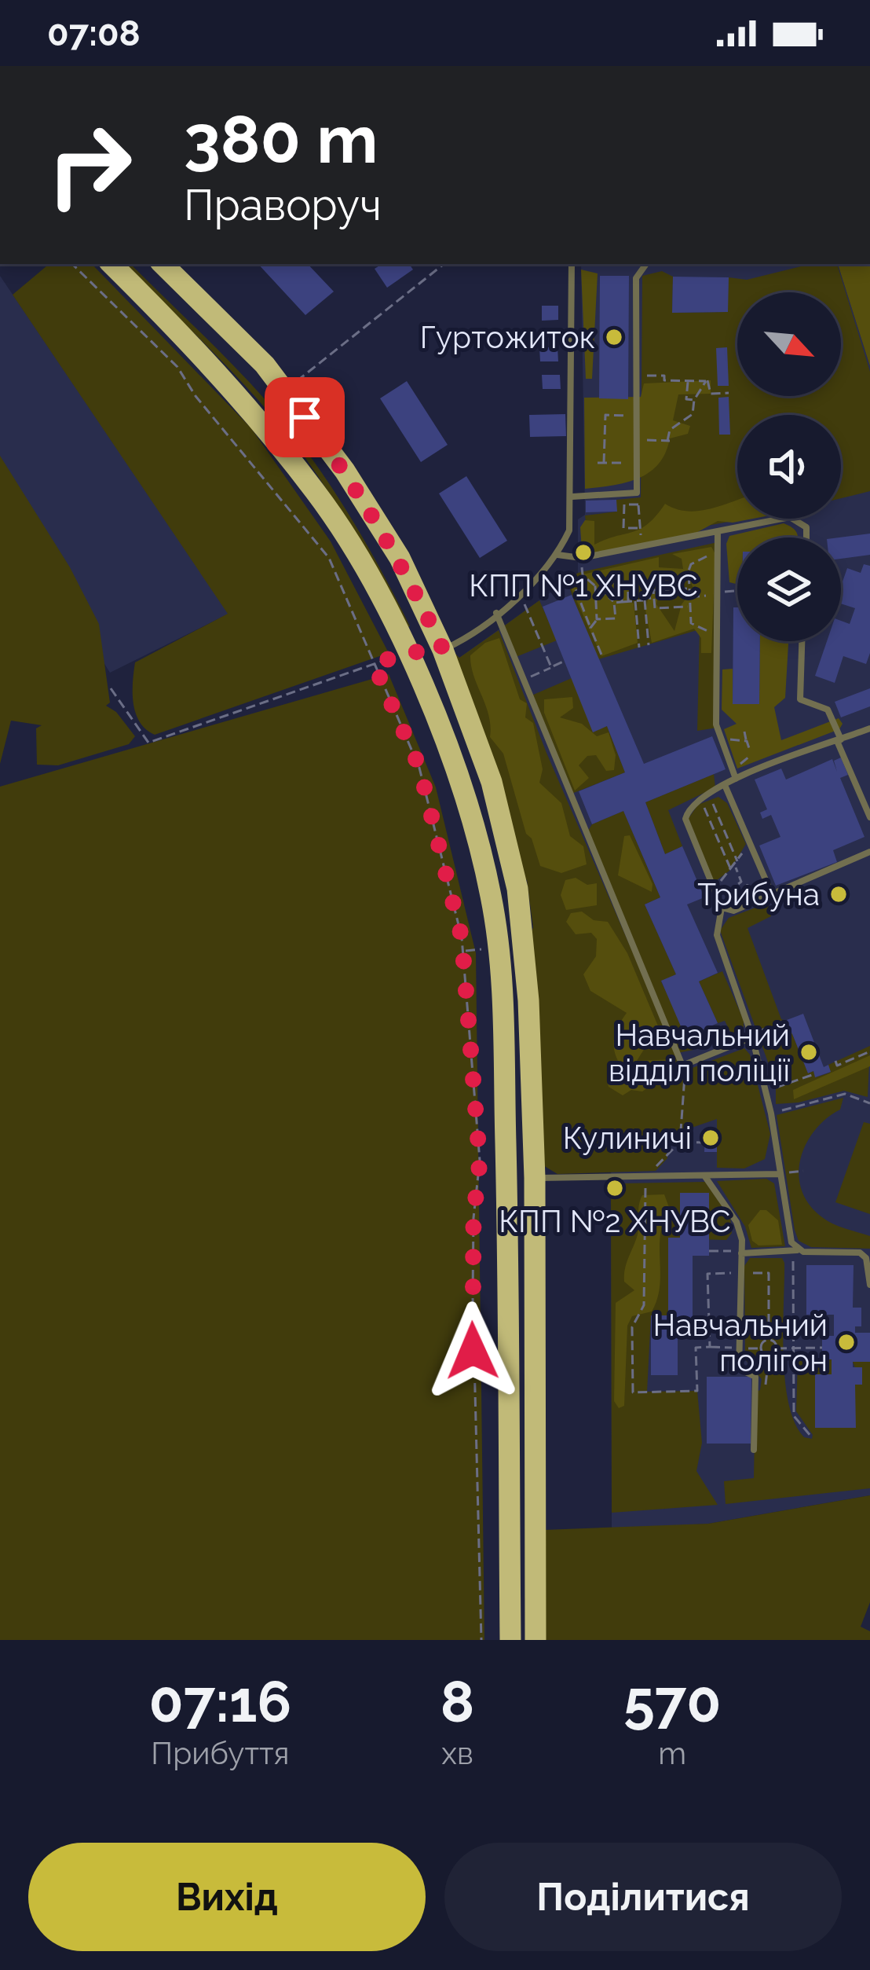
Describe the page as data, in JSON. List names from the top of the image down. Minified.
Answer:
{"places":["Гуртожиток","КПП №1 ХНУВС","Трибуна","Навчальний відділ поліції","Кулиничі","КПП №2 ХНУВС","Навчальний полігон"],"north":"bottom right","page":{"status":"07:08","turn":["380 m","Праворуч"],"eta":["07:16","Прибуття","8","хв","570","m"],"buttons":["Вихід","Поділитися"]}}
